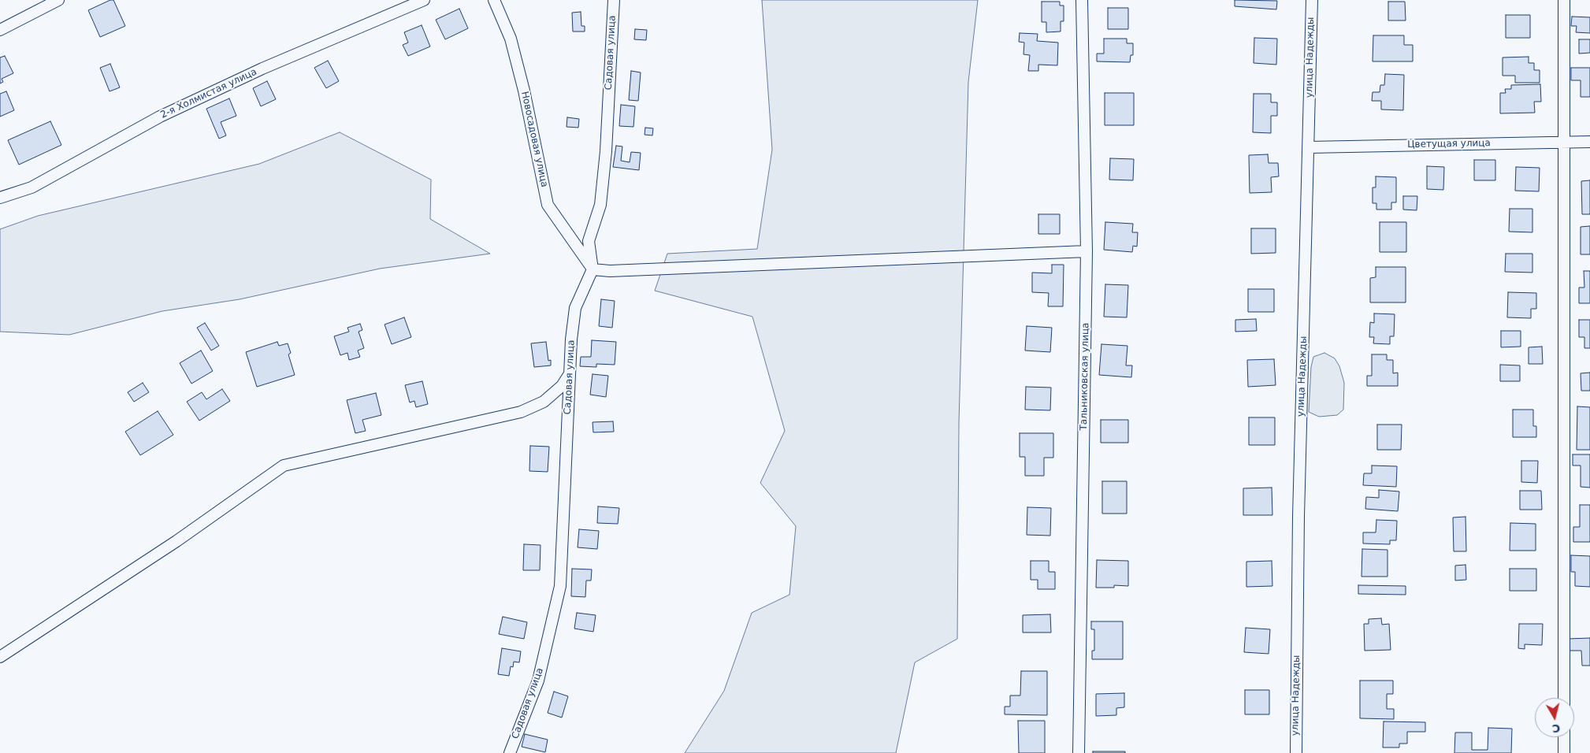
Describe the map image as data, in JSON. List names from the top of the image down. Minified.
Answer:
{"streets":{"street":["Садовая улица","улица Надежды","2-я Холмистая улица","Новосадовая улица","Цветущая улица","Тальниковская улица"]},"crossings":[["Садовая улица","Новосадовая улица"],["улица Надежды","Цветущая улица"]],"north":"bottom"}
